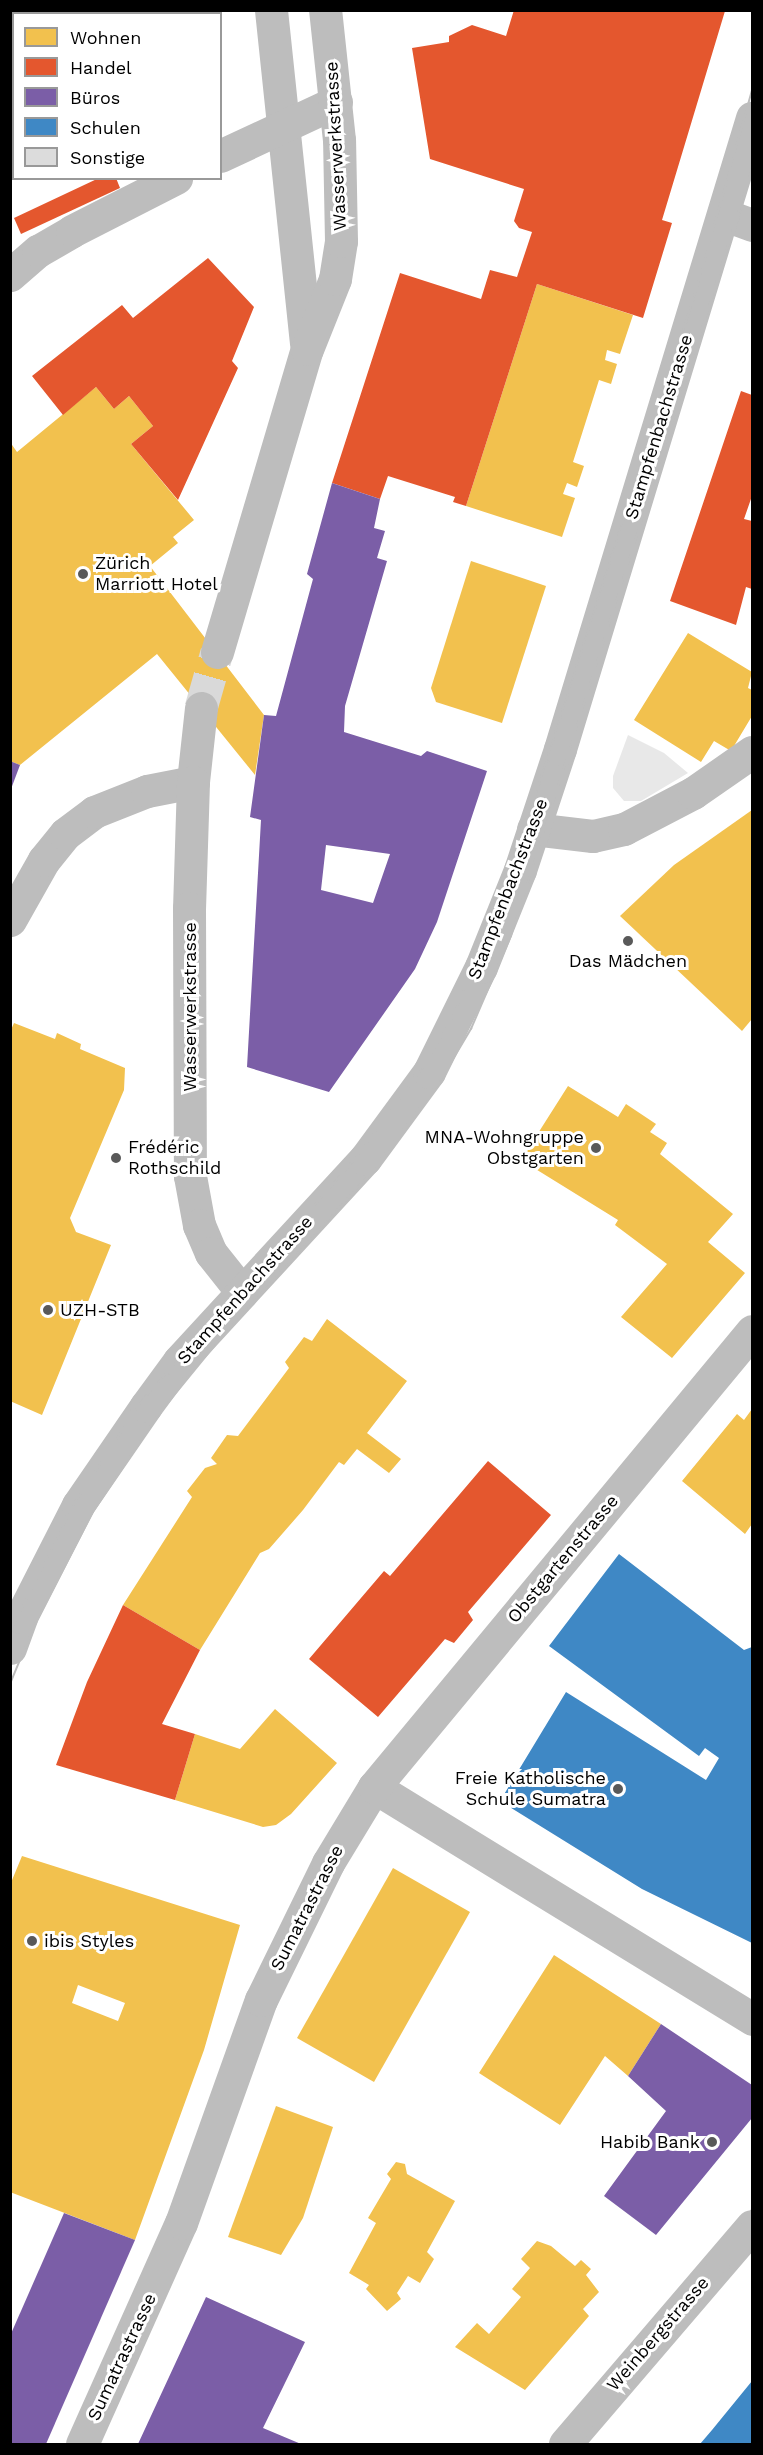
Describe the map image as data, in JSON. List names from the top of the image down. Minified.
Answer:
{"streets":{"street":["Wasserwerkstrasse","Stampfenbachstrasse","Obstgartenstrasse","Sumatrastrasse","Weinbergstrasse"]},"crossings":[["Wasserwerkstrasse","Stampfenbachstrasse"],["Obstgartenstrasse","Sumatrastrasse"]],"places":["Zürich Marriott Hotel","Das Mädchen","MNA-Wohngruppe Obstgarten","Frédéric Rothschild","UZH-STB","Freie Katholische Schule Sumatra","ibis Styles","Habib Bank"],"legend":["Wohnen","Handel","Büros","Schulen","Sonstige"]}
